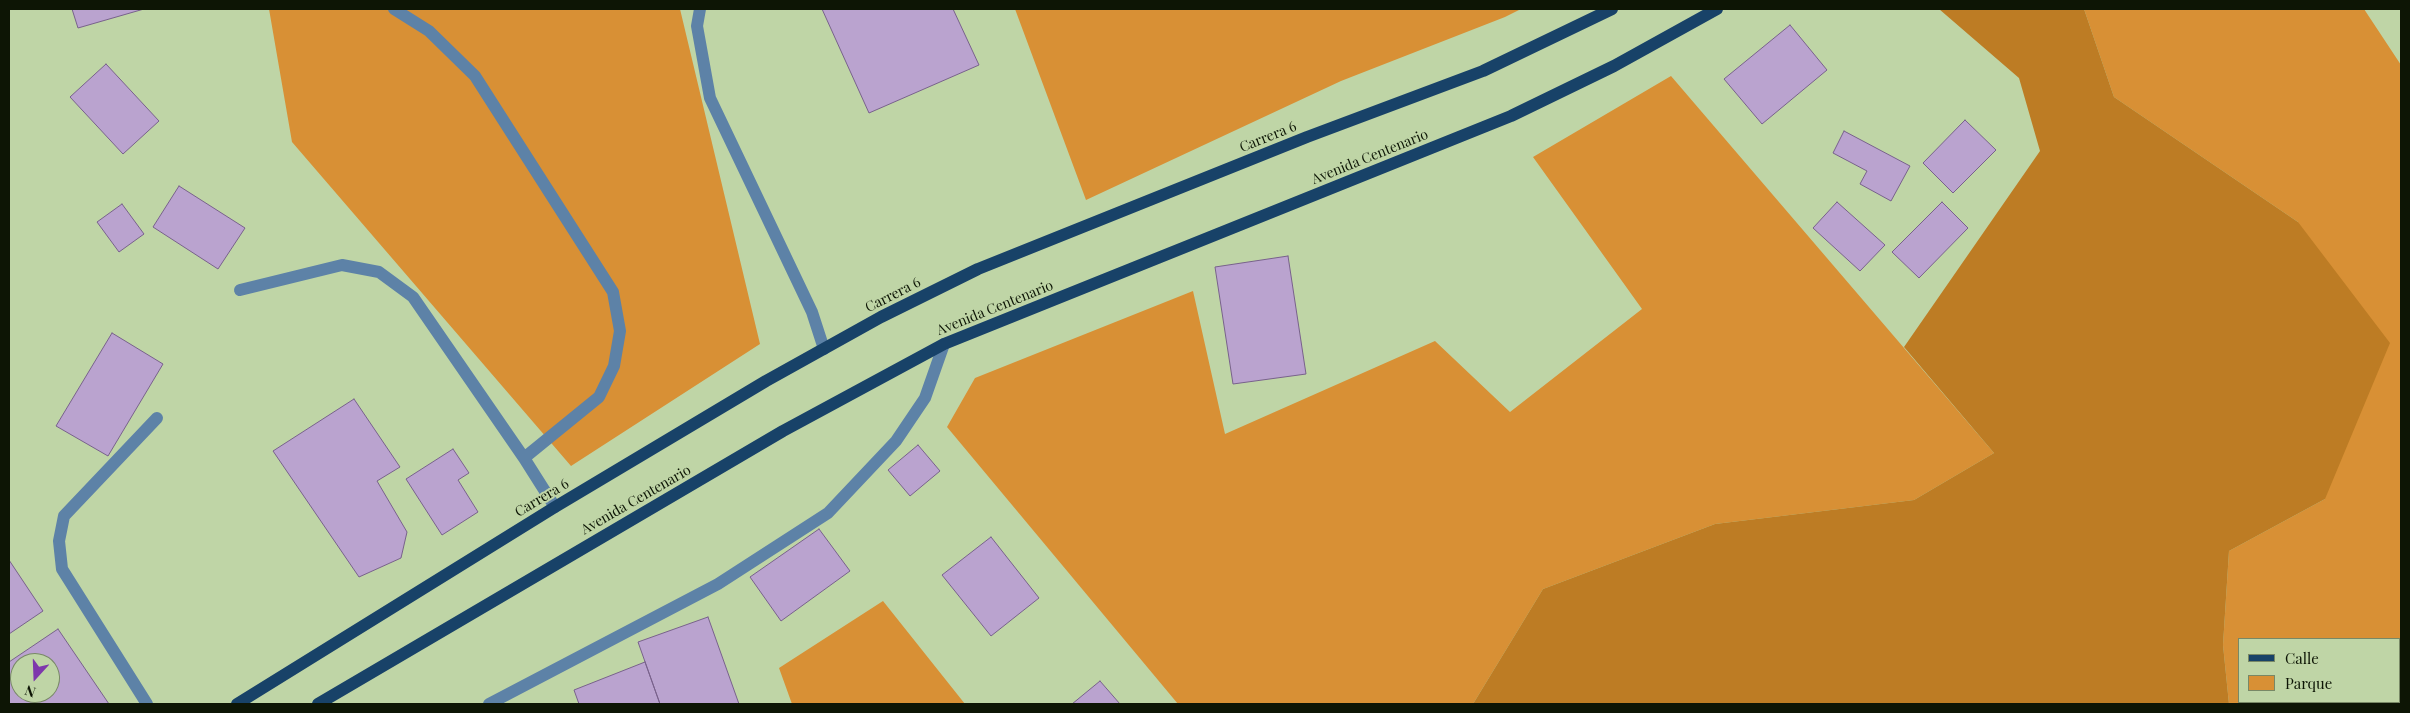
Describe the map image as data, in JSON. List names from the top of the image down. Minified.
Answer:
{"streets":{"main road":["Carrera 6","Avenida Centenario"]},"legend":["Calle","Parque"],"north":"bottom"}
